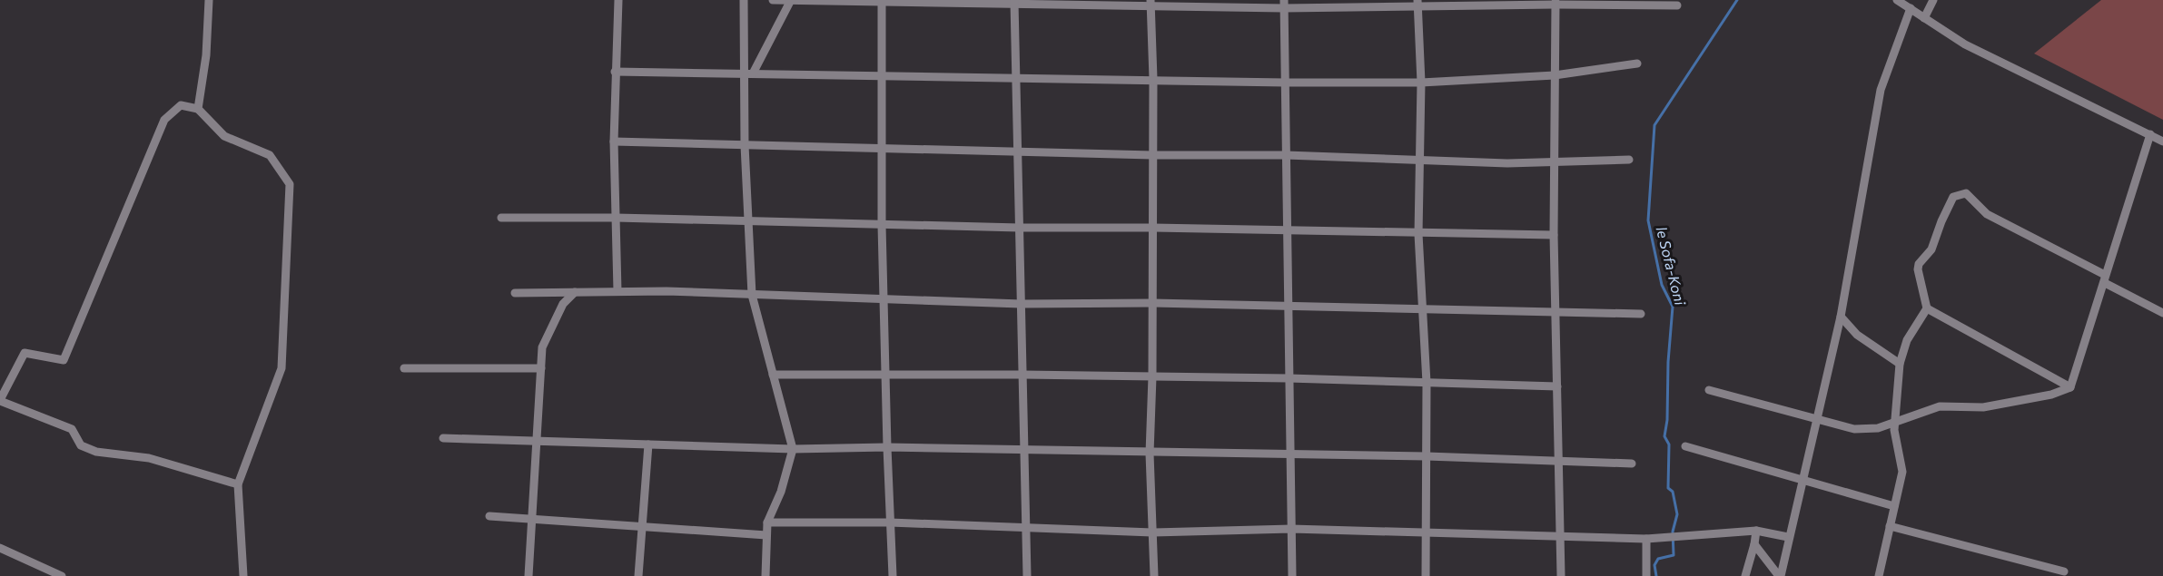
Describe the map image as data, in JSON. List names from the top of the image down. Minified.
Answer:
{"water":["le Sofa-Koni"]}
